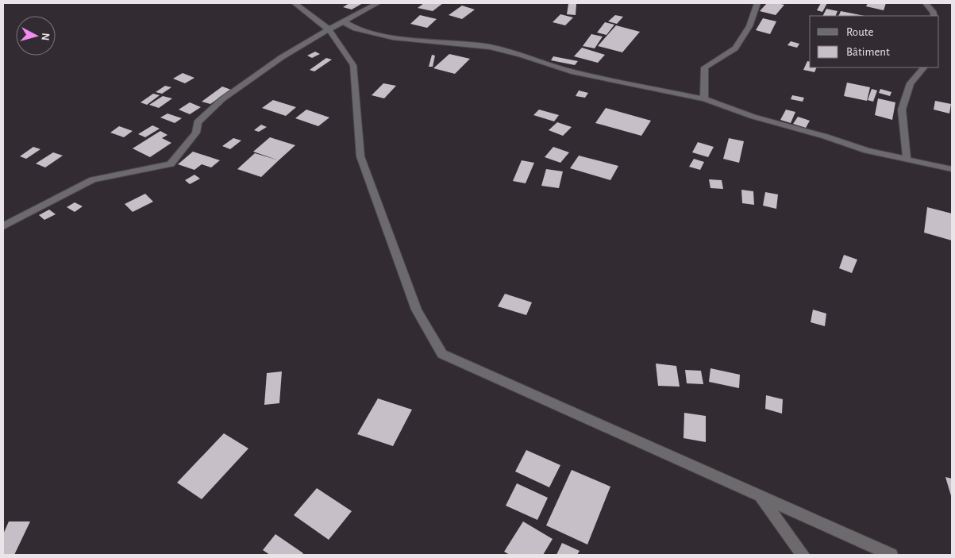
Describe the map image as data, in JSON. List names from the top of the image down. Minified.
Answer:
{"legend":["Route","Bâtiment"],"north":"right"}
